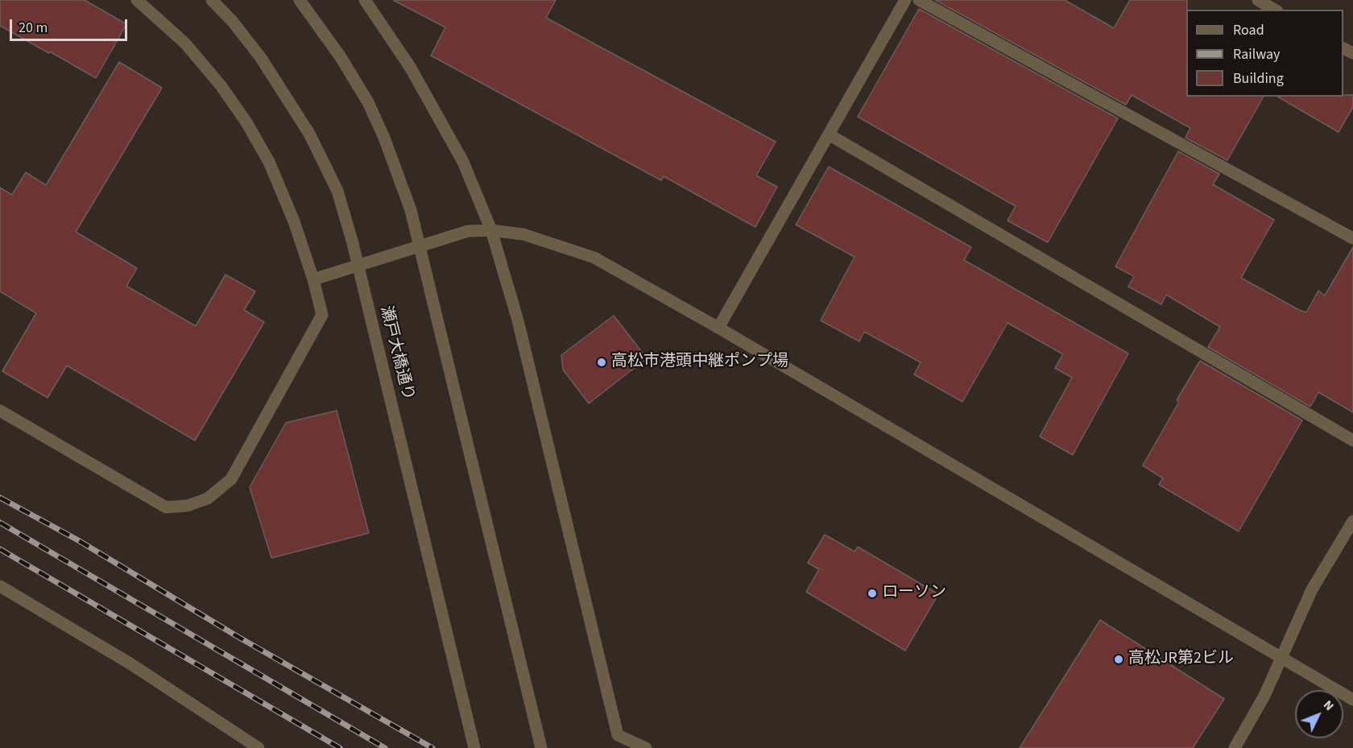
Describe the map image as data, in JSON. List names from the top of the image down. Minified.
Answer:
{"streets":{"street":["瀬戸大橋通り"]},"places":["高松市港頭中継ポンプ場","ローソン","高松JR第2ビル"],"legend":["Road","Railway","Building"],"scale_bar":"20 m","north":"top right"}
